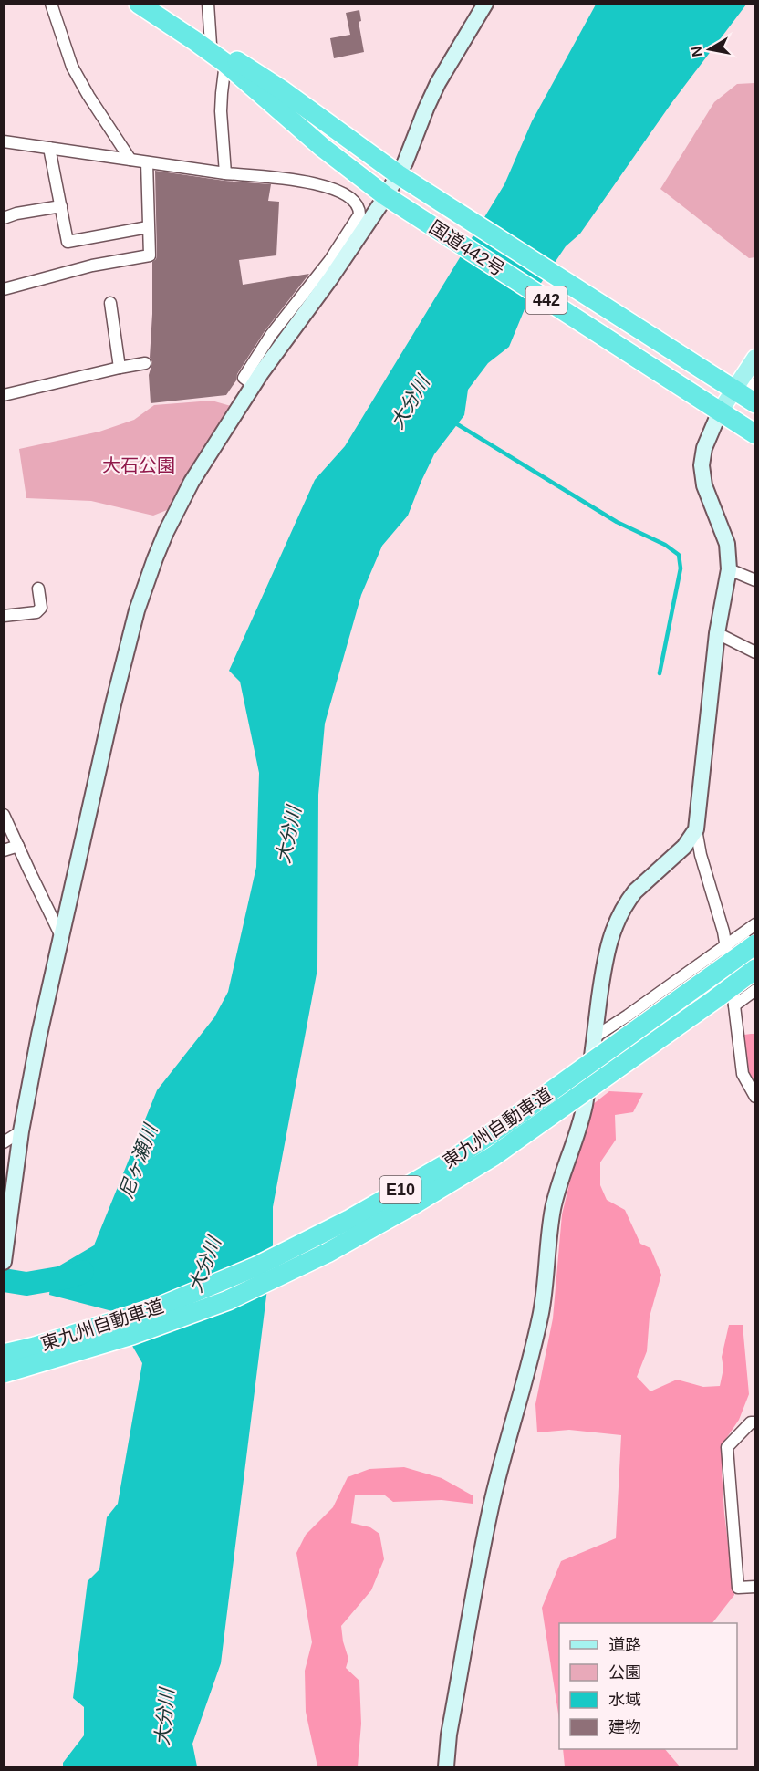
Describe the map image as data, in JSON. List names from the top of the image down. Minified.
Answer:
{"streets":{"highway":["国道442号","442","東九州自動車道","E10"]},"water":["大分川","尼ヶ瀬川"],"parks":["大石公園"],"legend":["道路","公園","水域","建物"],"north":"left"}
